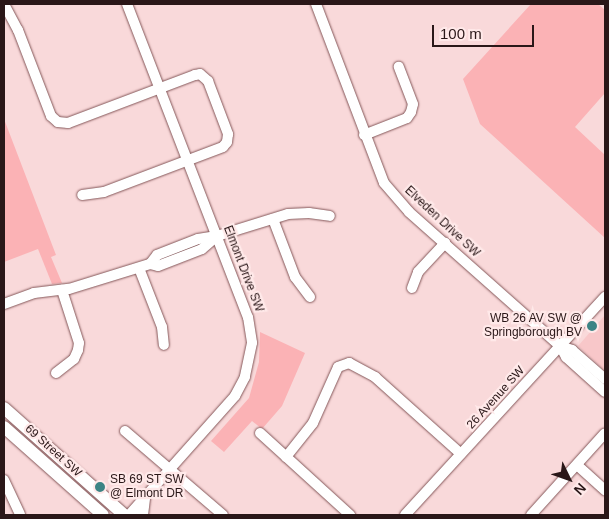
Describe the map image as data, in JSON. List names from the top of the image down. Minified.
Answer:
{"streets":{"main road":["69 Street SW"],"street":["Elveden Drive SW","Elmont Drive SW","26 Avenue SW"]},"crossings":[["Elveden Drive SW","26 Avenue SW"]],"places":["WB 26 AV SW @ Springborough BV","SB 69 ST SW @ Elmont DR"],"scale_bar":"100 m","north":"bottom right"}
